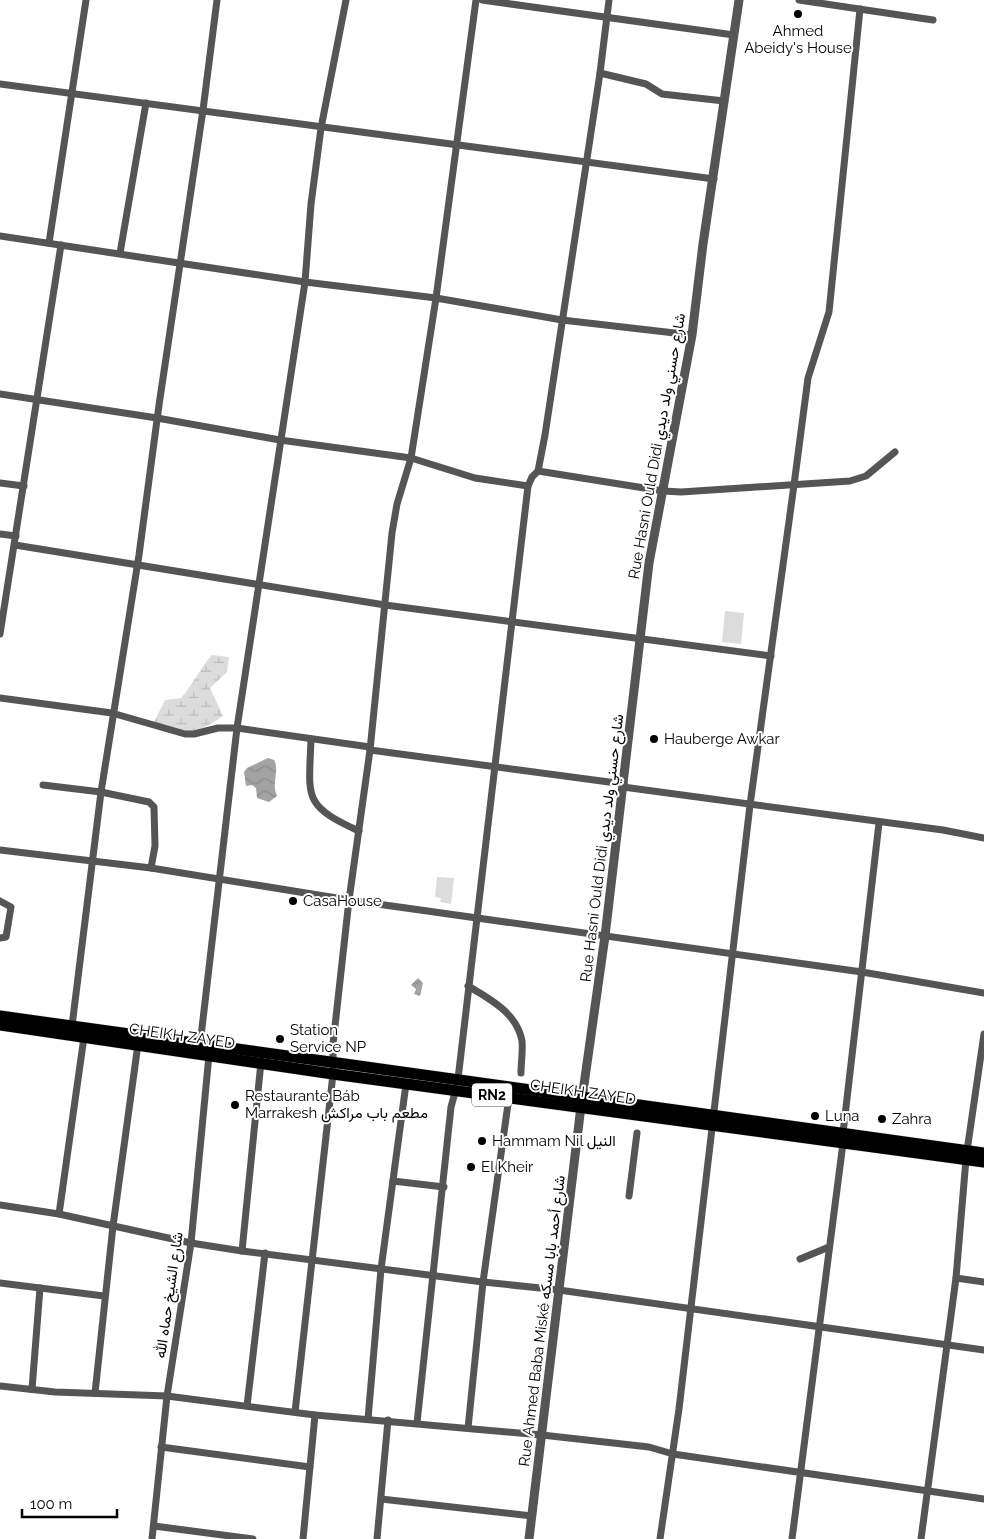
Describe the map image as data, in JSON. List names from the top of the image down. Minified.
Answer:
{"streets":{"highway":["CHEIKH ZAYED","RN2"],"street":["Rue Hasni Ould Didi شارع حسني ولد ديدي","شارع الشيخ حماه الله","Rue Ahmed Baba Miské شارع أحمد بابا مسكه"]},"crossings":[["Rue Hasni Ould Didi شارع حسني ولد ديدي","CHEIKH ZAYED"],["Rue Hasni Ould Didi شارع حسني ولد ديدي","Rue Ahmed Baba Miské شارع أحمد بابا مسكه"],["CHEIKH ZAYED","شارع الشيخ حماه الله"],["CHEIKH ZAYED","Rue Ahmed Baba Miské شارع أحمد بابا مسكه"]],"places":["Ahmed Abeidy's House","Hauberge Awkar","CasaHouse","Station Service NP","Restaurante Báb Marrakesh مطعم باب مراكش","Luna","Zahra","Hammam Nil النيل","El Kheir"],"scale_bar":"100 m"}
